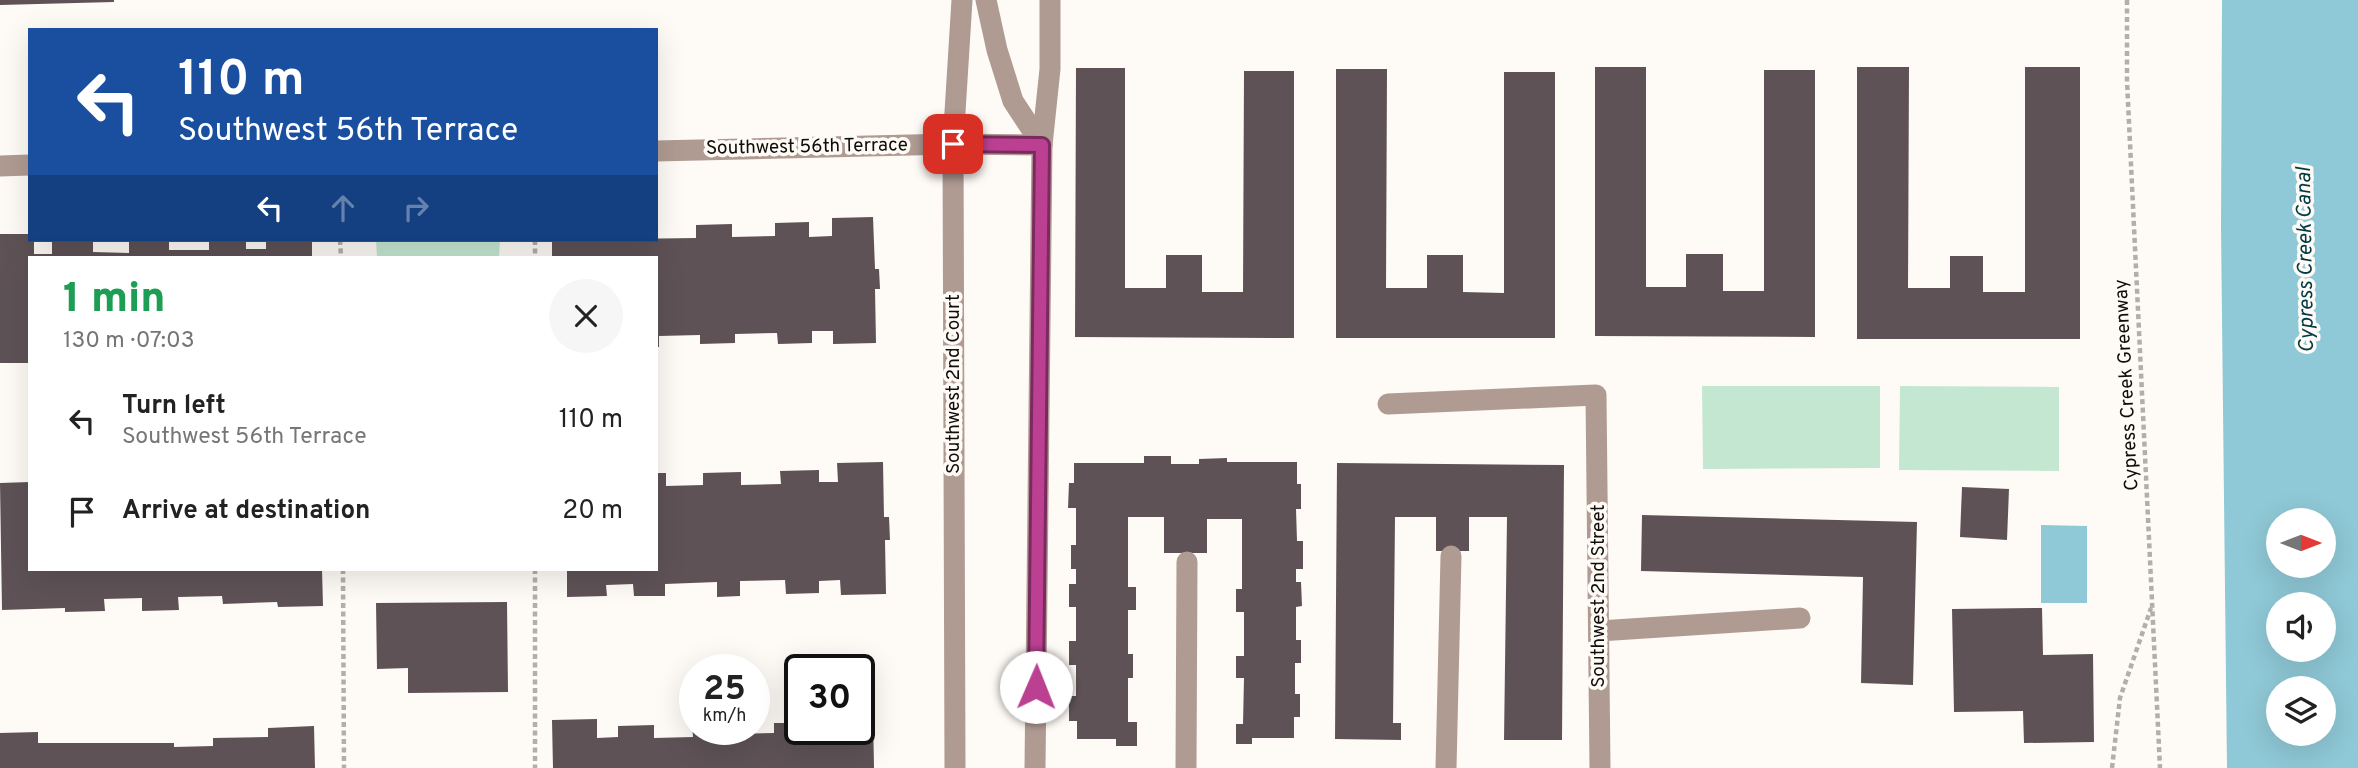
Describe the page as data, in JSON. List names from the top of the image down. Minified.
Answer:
{"streets":{"street":["Southwest 56th Terrace","Southwest 2nd Court","Southwest 2nd Street"],"path":["Cypress Creek Greenway"]},"crossings":[["Southwest 56th Terrace","Southwest 2nd Court"]],"water":["Cypress Creek Canal"],"north":"right","page":{"turn":["110 m","Southwest 56th Terrace"],"heading":["1 min","130 m · 07:03"],"list":[{"name":"Turn left","note":"Southwest 56th Terrace","value":"110 m"},{"name":"Arrive at destination","value":"20 m"}],"speed":"25 km/h","limit":"30"}}
